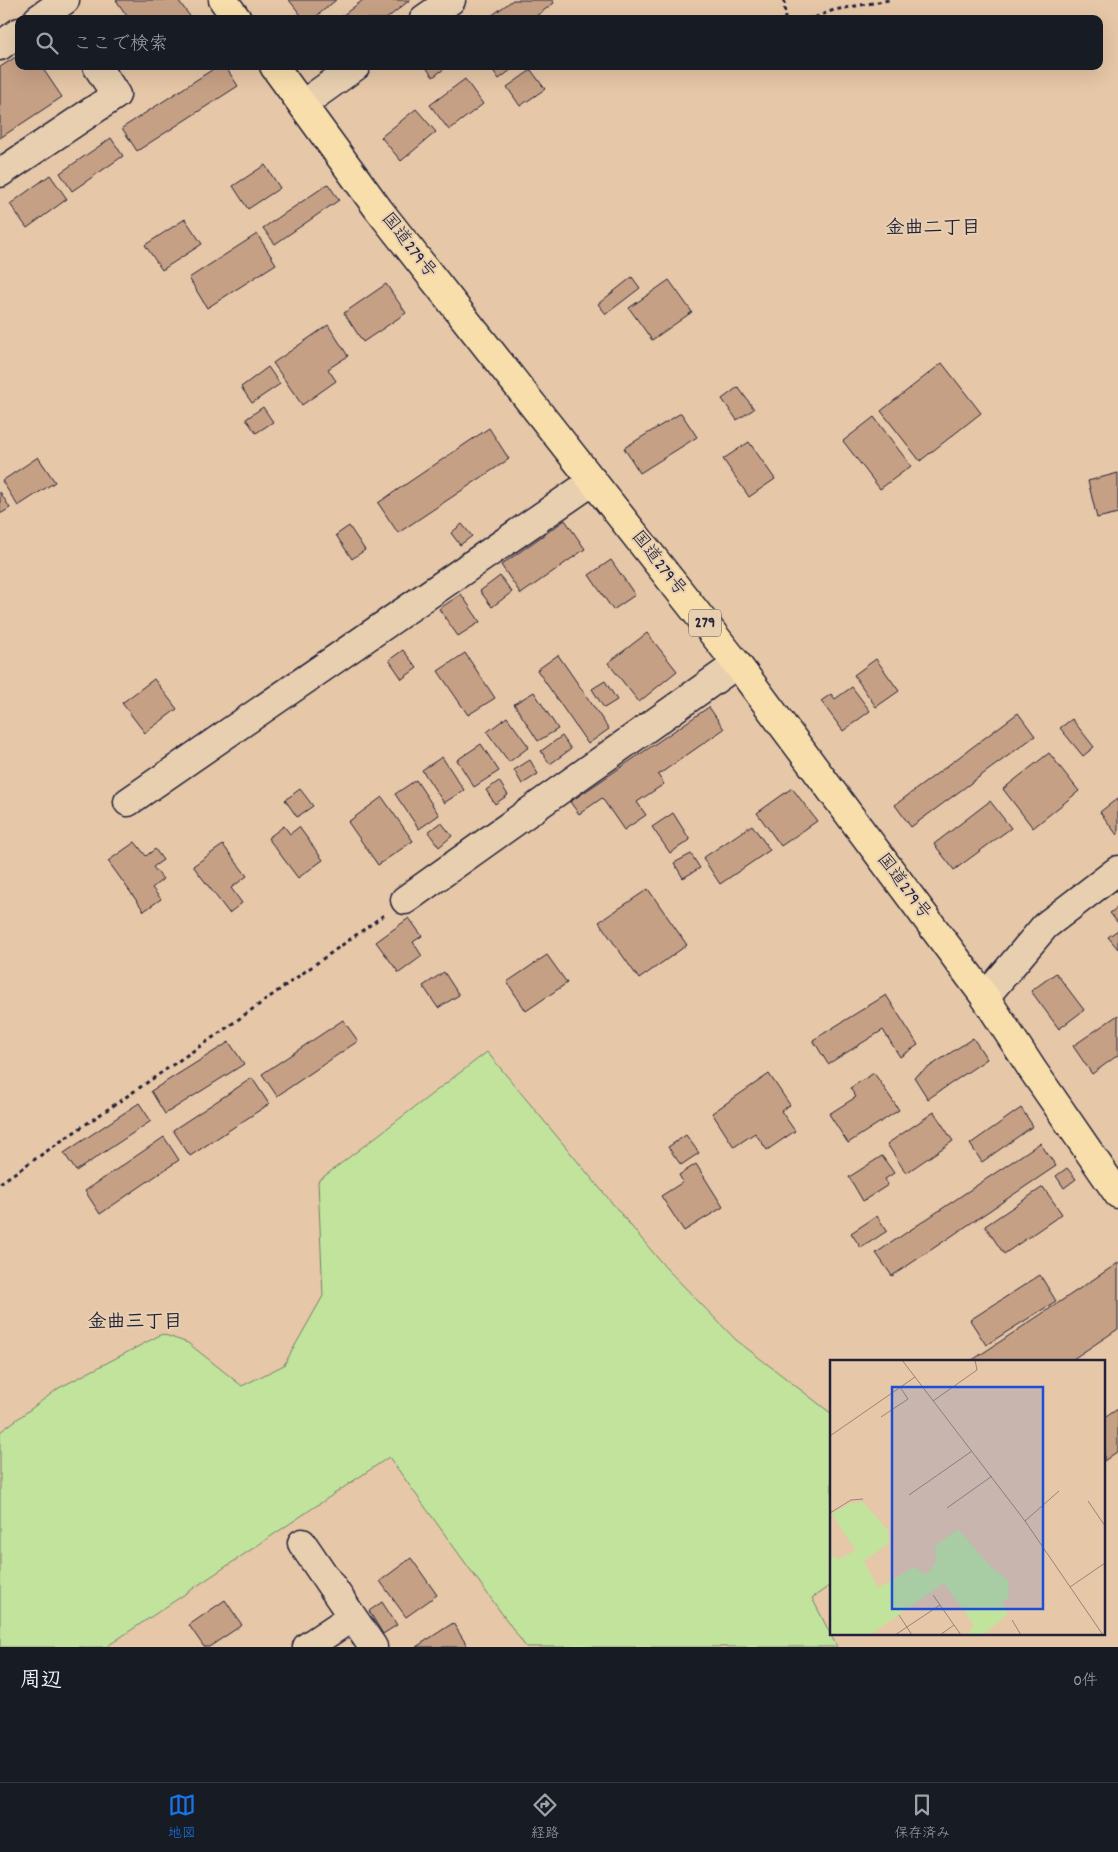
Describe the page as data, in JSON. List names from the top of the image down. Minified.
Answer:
{"streets":{"highway":["国道279号","279"]},"districts":["金曲二丁目","金曲三丁目"],"page":{"search":"ここで検索","heading":["周辺","0件"],"nav":["地図","経路","保存済み"]}}
